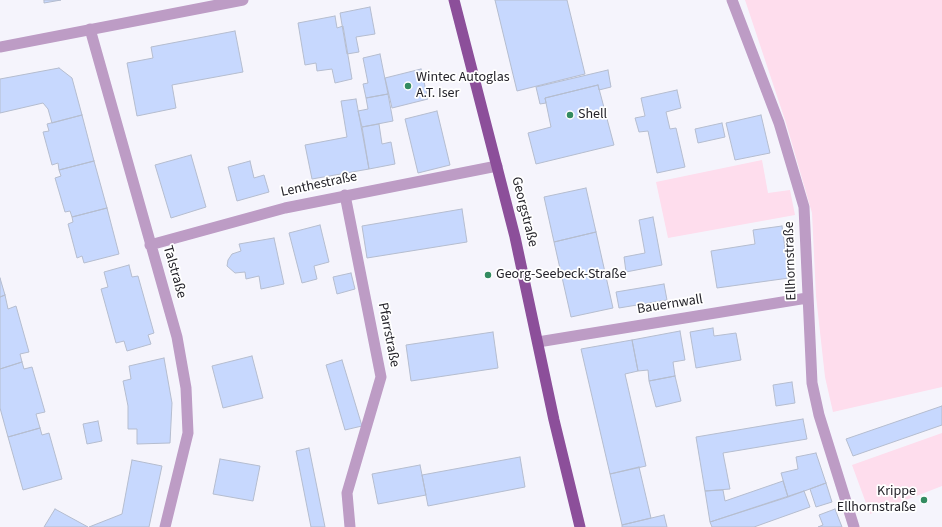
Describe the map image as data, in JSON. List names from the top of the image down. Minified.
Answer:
{"streets":{"main road":["Georgstraße"],"street":["Lenthestraße","Ellhornstraße","Talstraße","Bauernwall","Pfarrstraße"]},"crossings":[["Lenthestraße","Georgstraße"],["Lenthestraße","Talstraße"],["Lenthestraße","Pfarrstraße"],["Georgstraße","Bauernwall"],["Ellhornstraße","Bauernwall"]],"places":["Wintec Autoglas A.T. Iser","Shell","Georg-Seebeck-Straße","Krippe Ellhornstraße"]}
